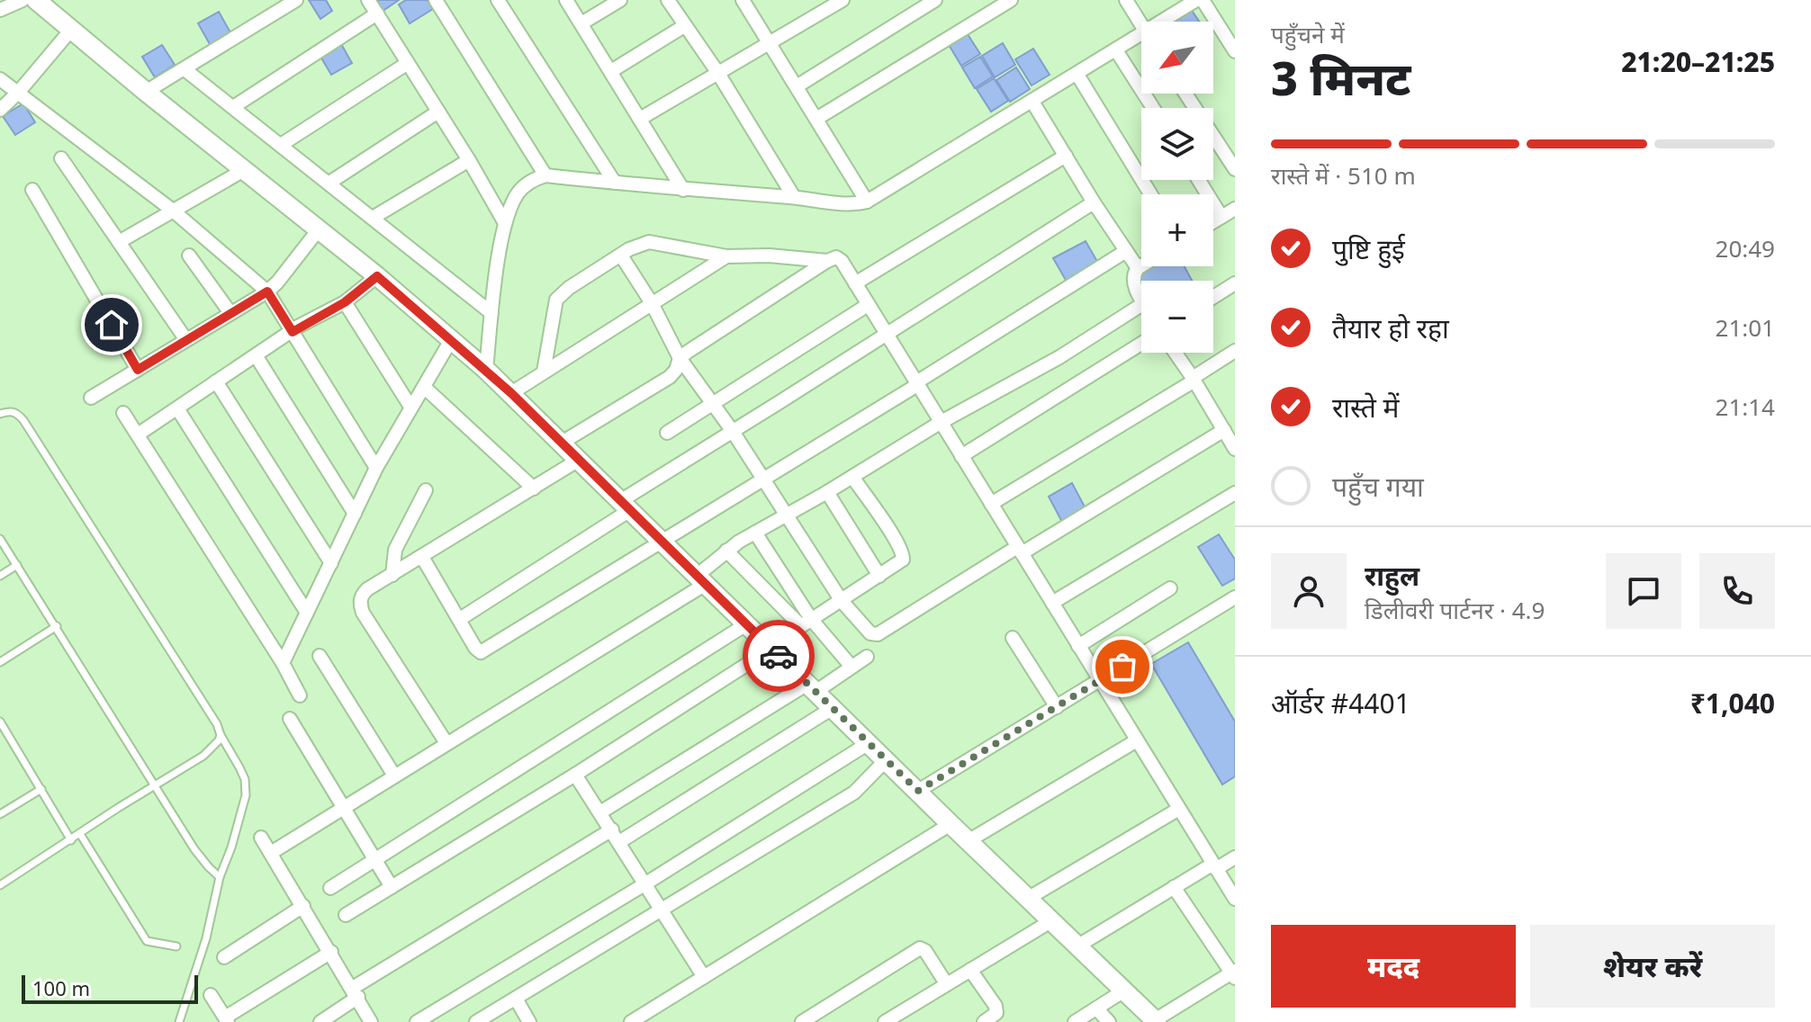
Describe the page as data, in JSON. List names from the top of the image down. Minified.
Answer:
{"scale_bar":"100 m","north":"bottom left","page":{"heading":["3 मिनट","पहुँचने में","21:20–21:25"],"panel":["राहुल","डिलीवरी पार्टनर · 4.9","ऑर्डर #4401","₹1,040"],"map_buttons":["+","−"],"bar":"रास्ते में · 510 m","list":[["पुष्टि हुई","20:49"],["तैयार हो रहा","21:01"],["रास्ते में","21:14"],"पहुँच गया"],"buttons":["मदद","शेयर करें"],"scale":"100 m"}}
